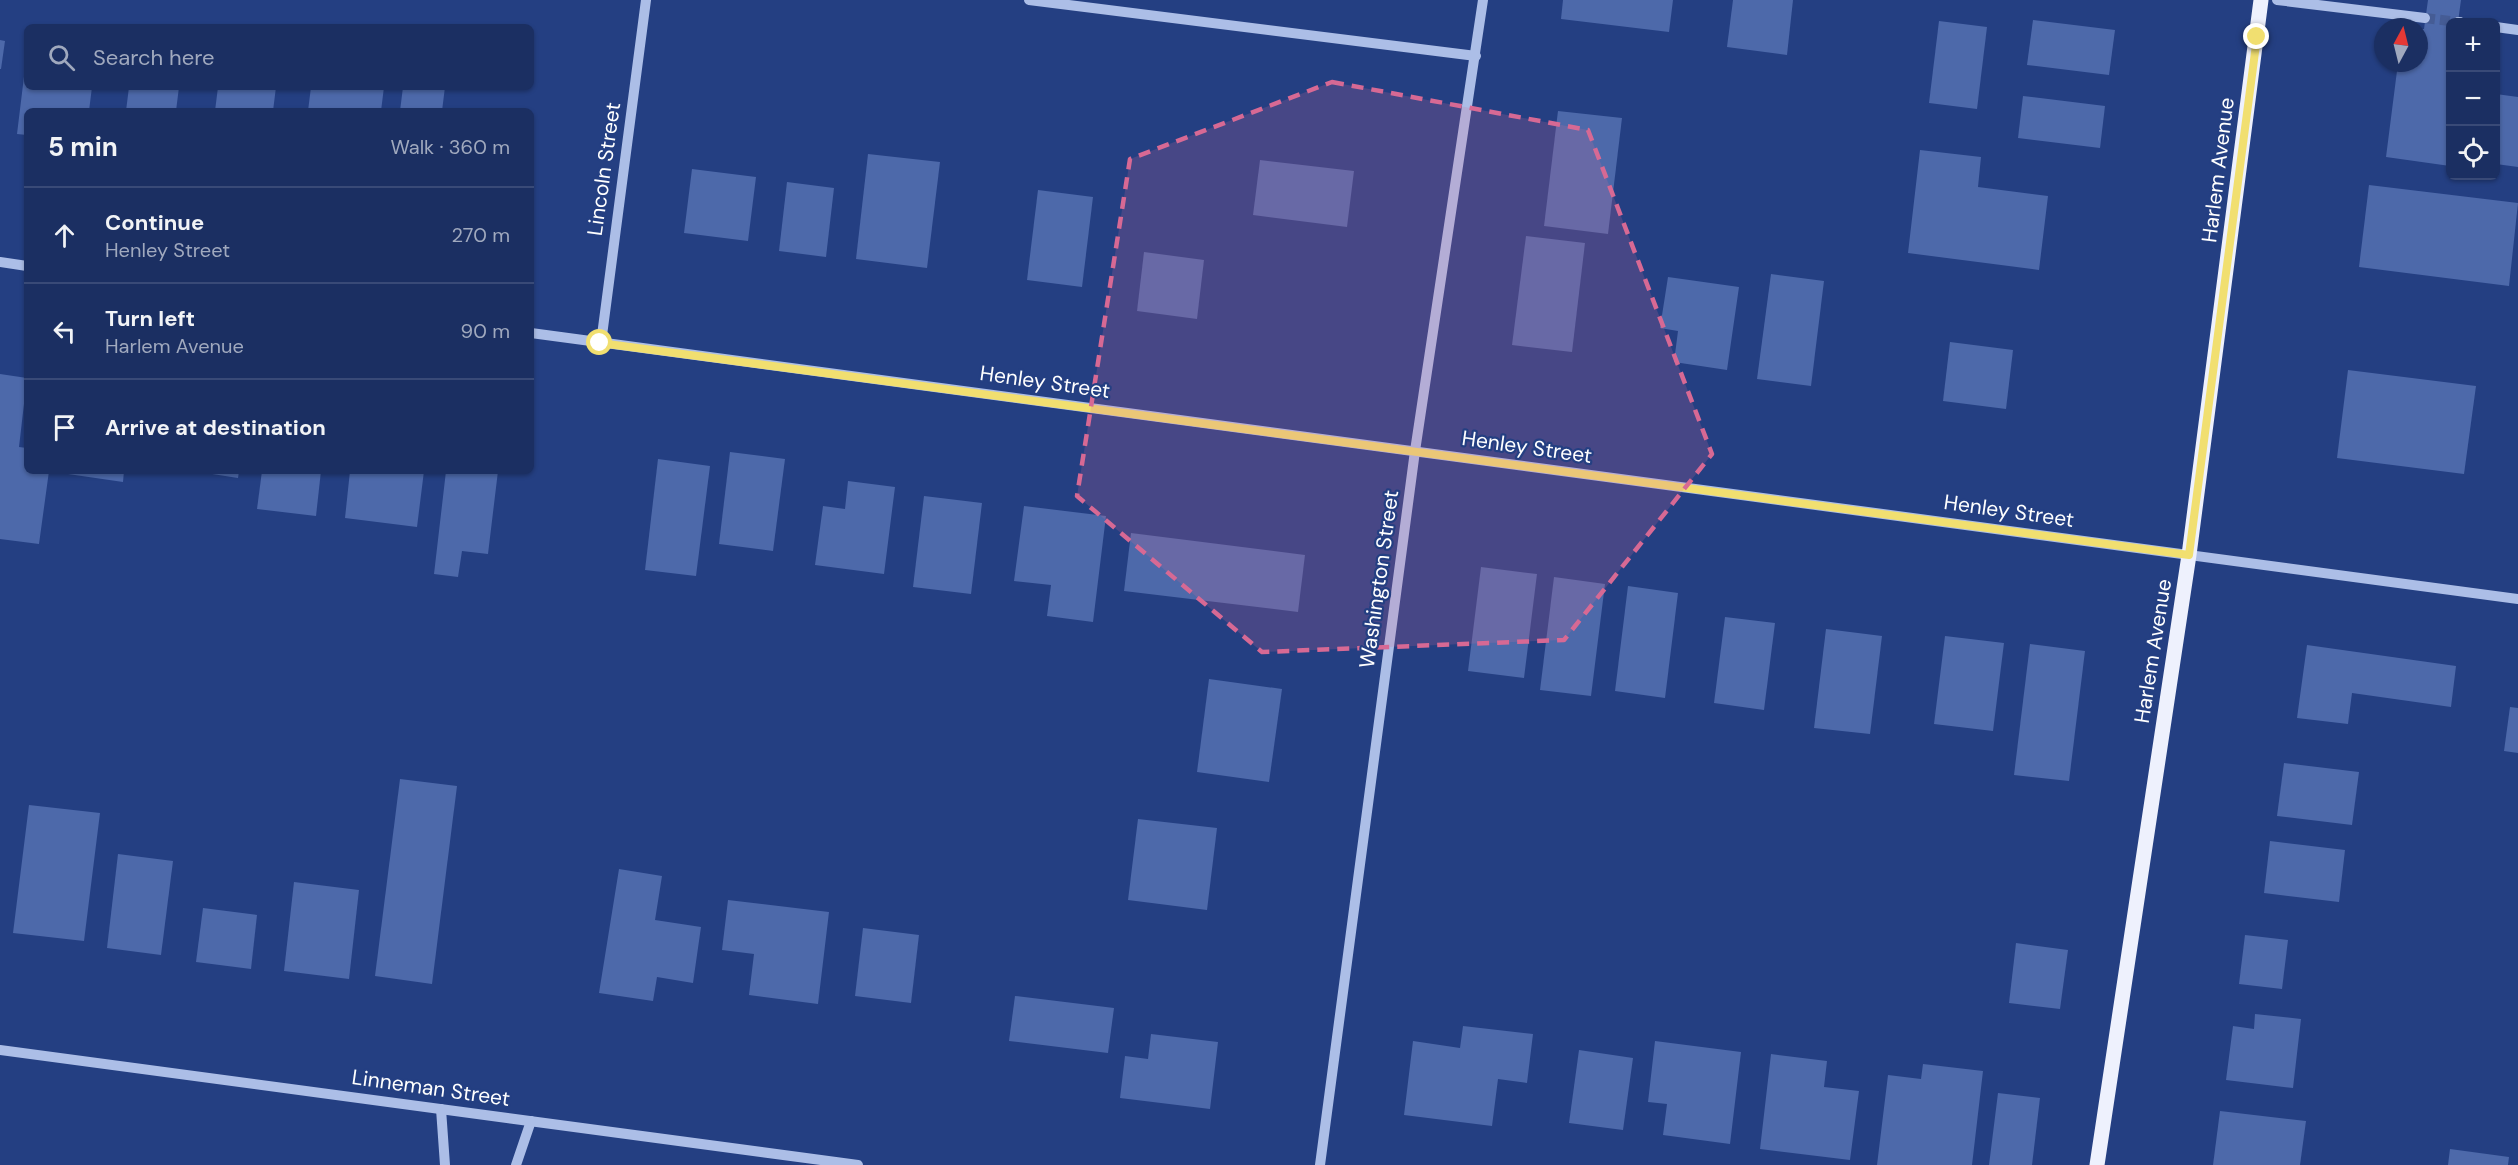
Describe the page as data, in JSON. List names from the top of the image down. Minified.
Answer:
{"streets":{"main road":["Harlem Avenue"],"street":["Lincoln Street","Henley Street","Washington Street","Linneman Street"]},"crossings":[["Lincoln Street","Henley Street"],["Harlem Avenue","Henley Street"],["Henley Street","Washington Street"]],"north":"top","page":{"map_buttons":["+","−"],"search":"Search here","heading":["5 min","Walk · 360 m"],"list":[["Continue","Henley Street","270 m"],["Turn left","Harlem Avenue","90 m"],"Arrive at destination"]}}
